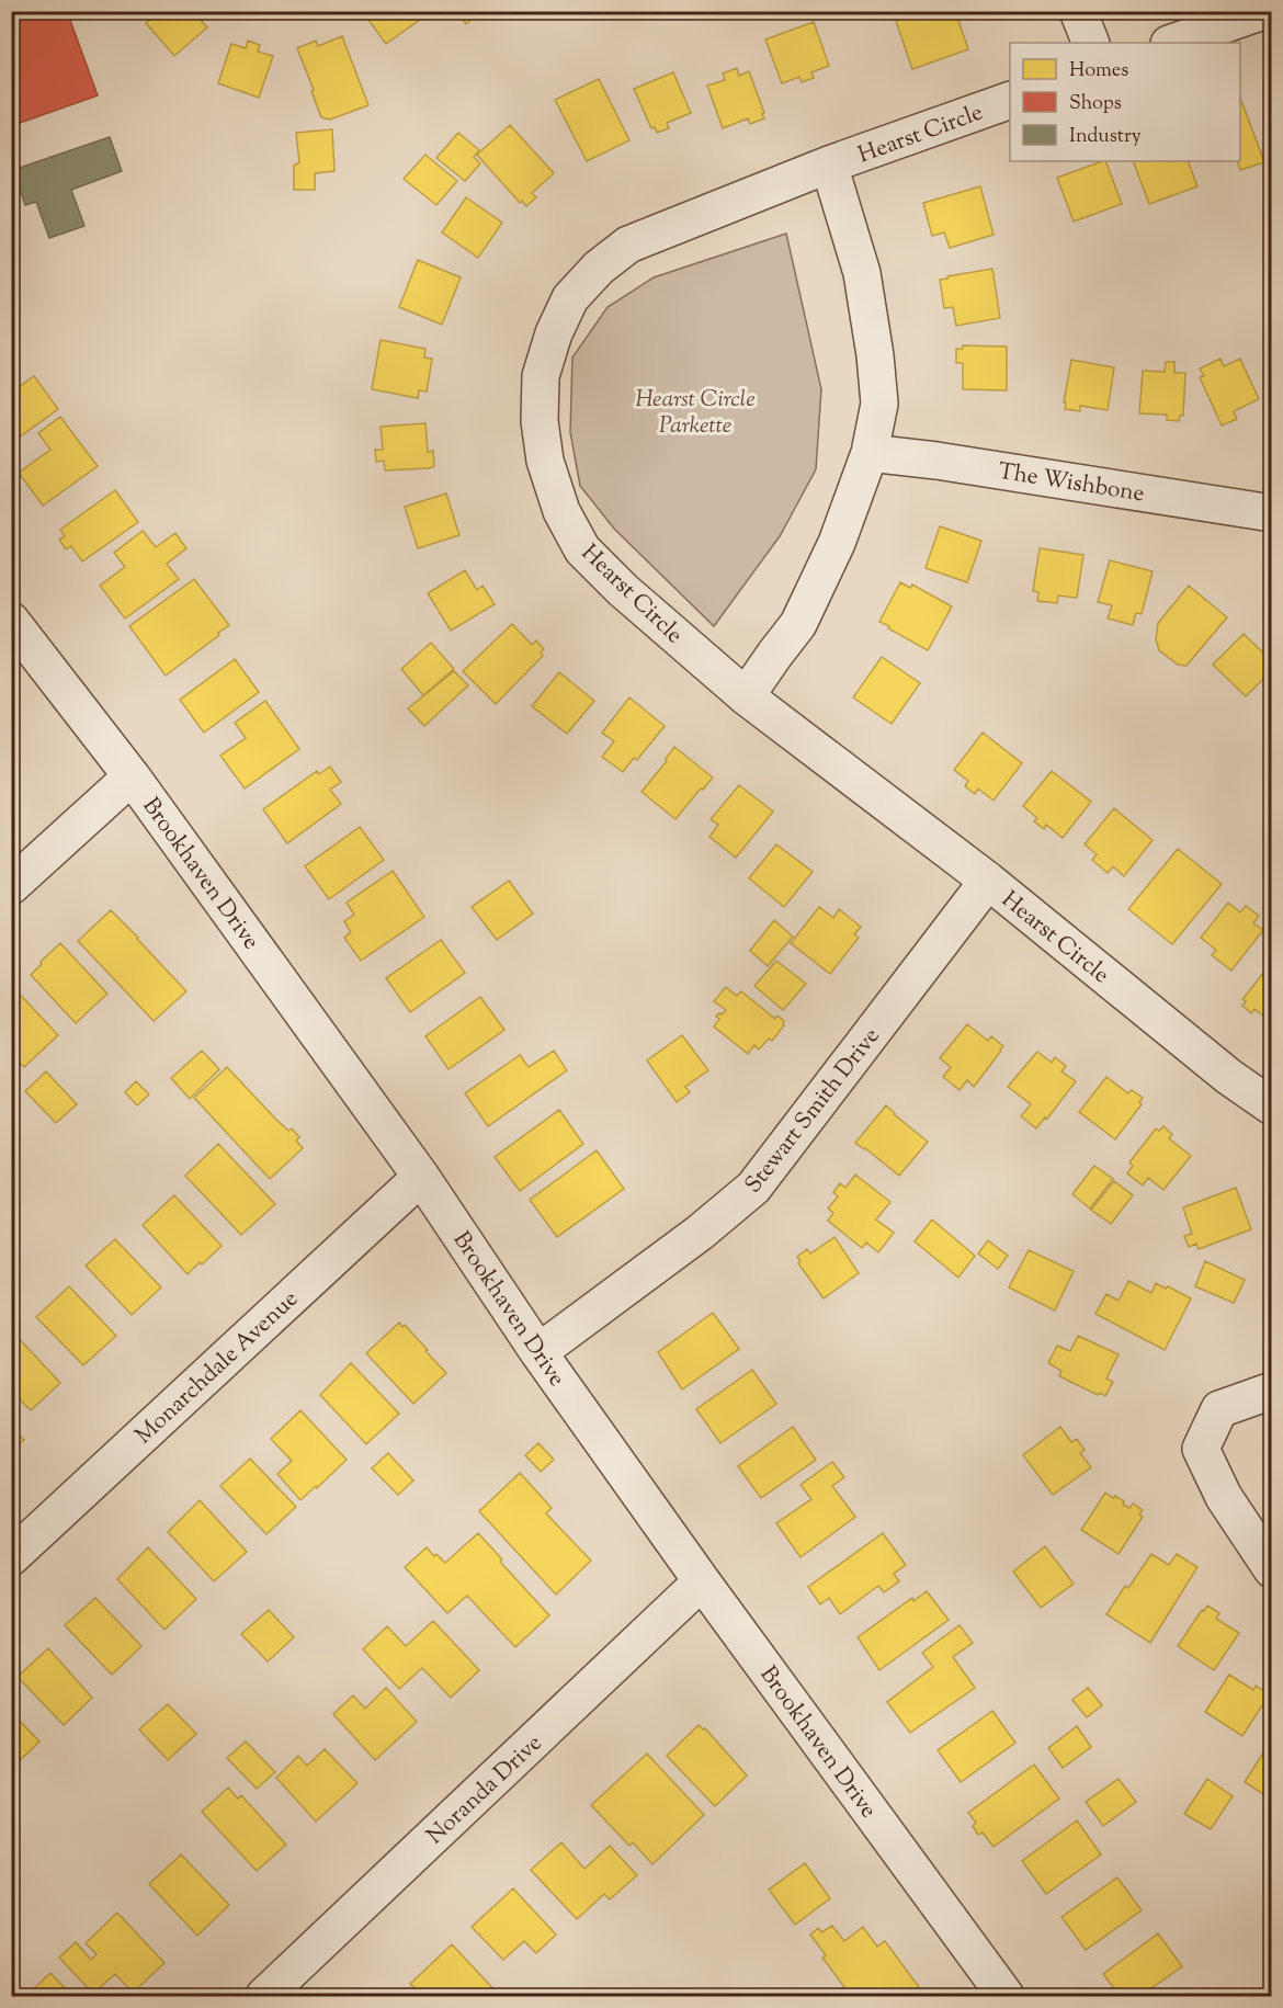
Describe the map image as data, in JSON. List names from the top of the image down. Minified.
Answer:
{"streets":{"street":["Hearst Circle","The Wishbone","Brookhaven Drive","Stewart Smith Drive","Monarchdale Avenue","Noranda Drive"]},"crossings":[["Hearst Circle","The Wishbone"],["Hearst Circle","Stewart Smith Drive"],["Brookhaven Drive","Stewart Smith Drive"],["Brookhaven Drive","Monarchdale Avenue"],["Brookhaven Drive","Noranda Drive"]],"parks":["Hearst Circle Parkette"],"legend":["Homes","Shops","Industry"]}
